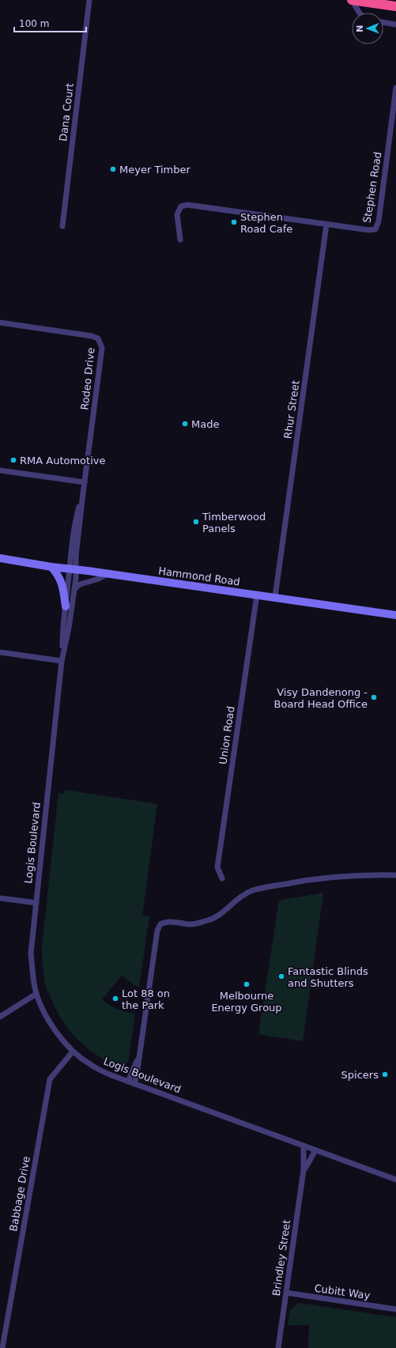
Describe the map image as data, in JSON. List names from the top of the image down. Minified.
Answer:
{"streets":{"main road":["Hammond Road"],"street":["Dana Court","Stephen Road","Rodeo Drive","Rhur Street","Union Road","Logis Boulevard","Babbage Drive","Brindley Street","Cubitt Way"]},"crossings":[["Stephen Road","Rhur Street"],["Rodeo Drive","Hammond Road"],["Rodeo Drive","Logis Boulevard"],["Rhur Street","Hammond Road"],["Hammond Road","Union Road"],["Hammond Road","Logis Boulevard"],["Logis Boulevard","Babbage Drive"],["Logis Boulevard","Brindley Street"],["Brindley Street","Cubitt Way"]],"places":["Meyer Timber","Stephen Road Cafe","Made","RMA Automotive","Timberwood Panels","Visy Dandenong - Board Head Office","Fantastic Blinds and Shutters","Melbourne Energy Group","Lot 88 on the Park","Spicers"],"scale_bar":"100 m","north":"left"}
